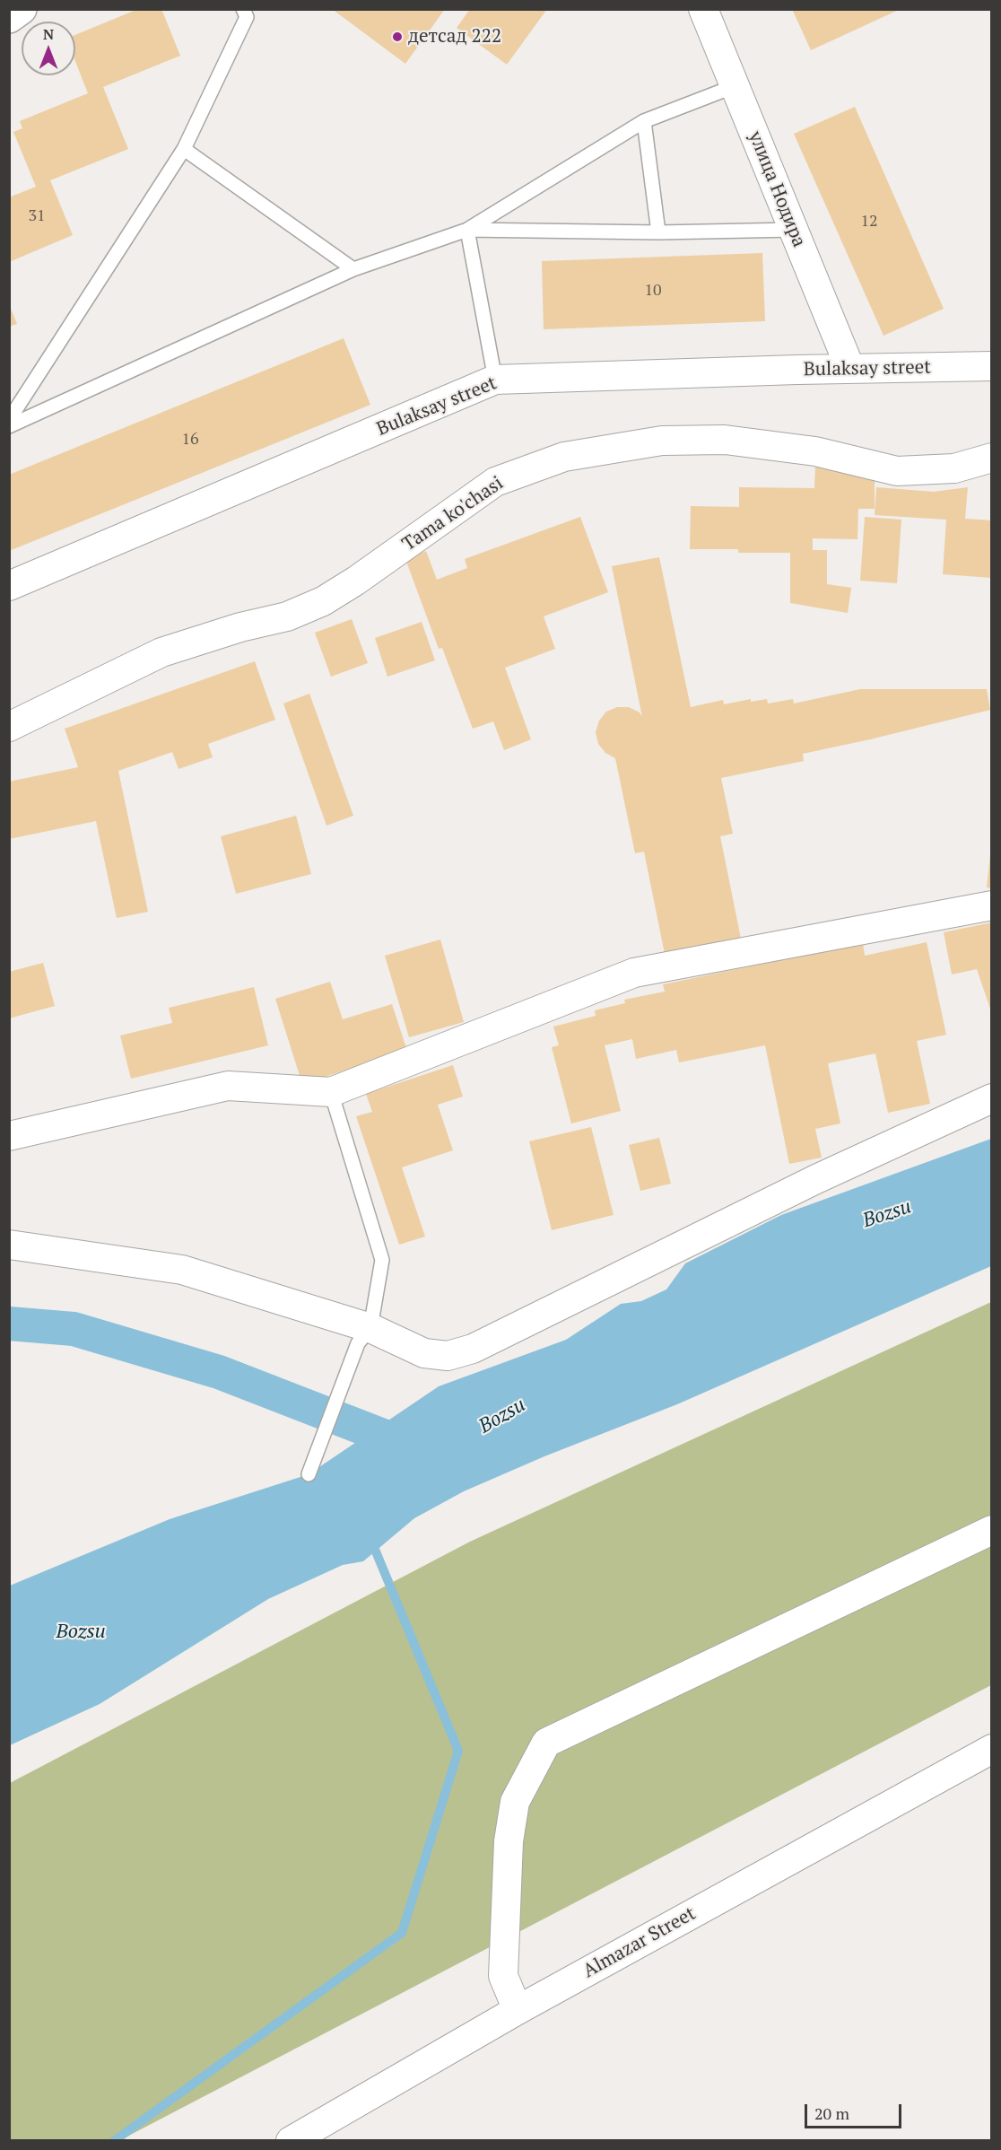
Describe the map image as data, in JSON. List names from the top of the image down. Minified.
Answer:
{"streets":{"street":["улица Нодира","Bulaksay street","Tama ko'chasi","Almazar Street"]},"crossings":[["улица Нодира","Bulaksay street"]],"water":["Bozsu"],"places":["детсад 222"],"house_numbers":["31","12","10","16"],"scale_bar":"20 m","north":"top"}
